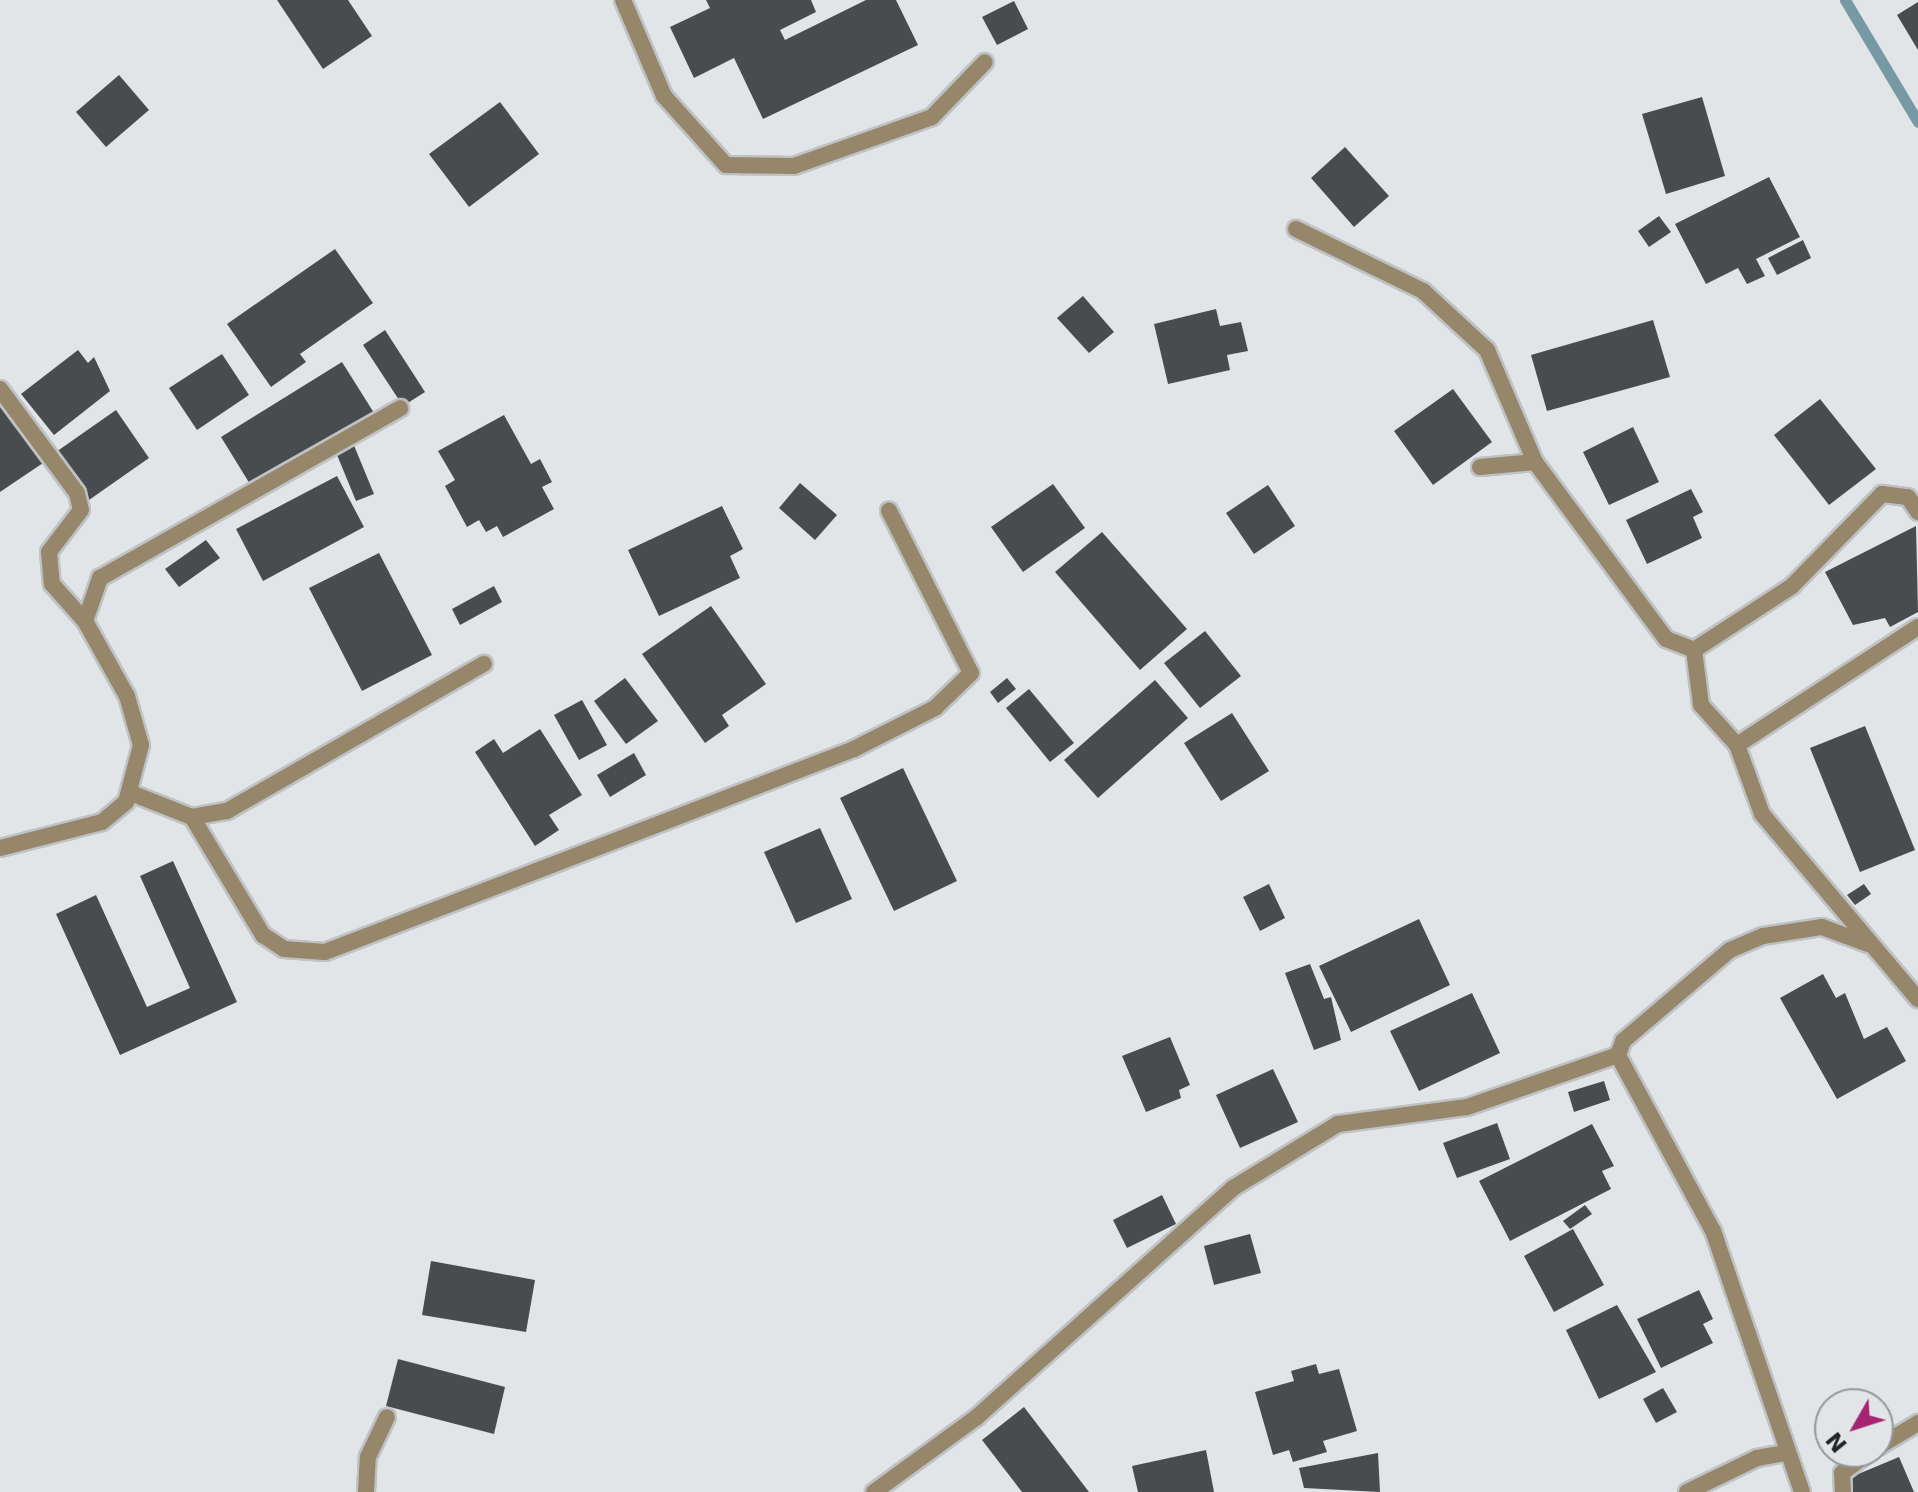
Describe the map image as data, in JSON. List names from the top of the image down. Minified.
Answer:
{"north":"bottom left"}
